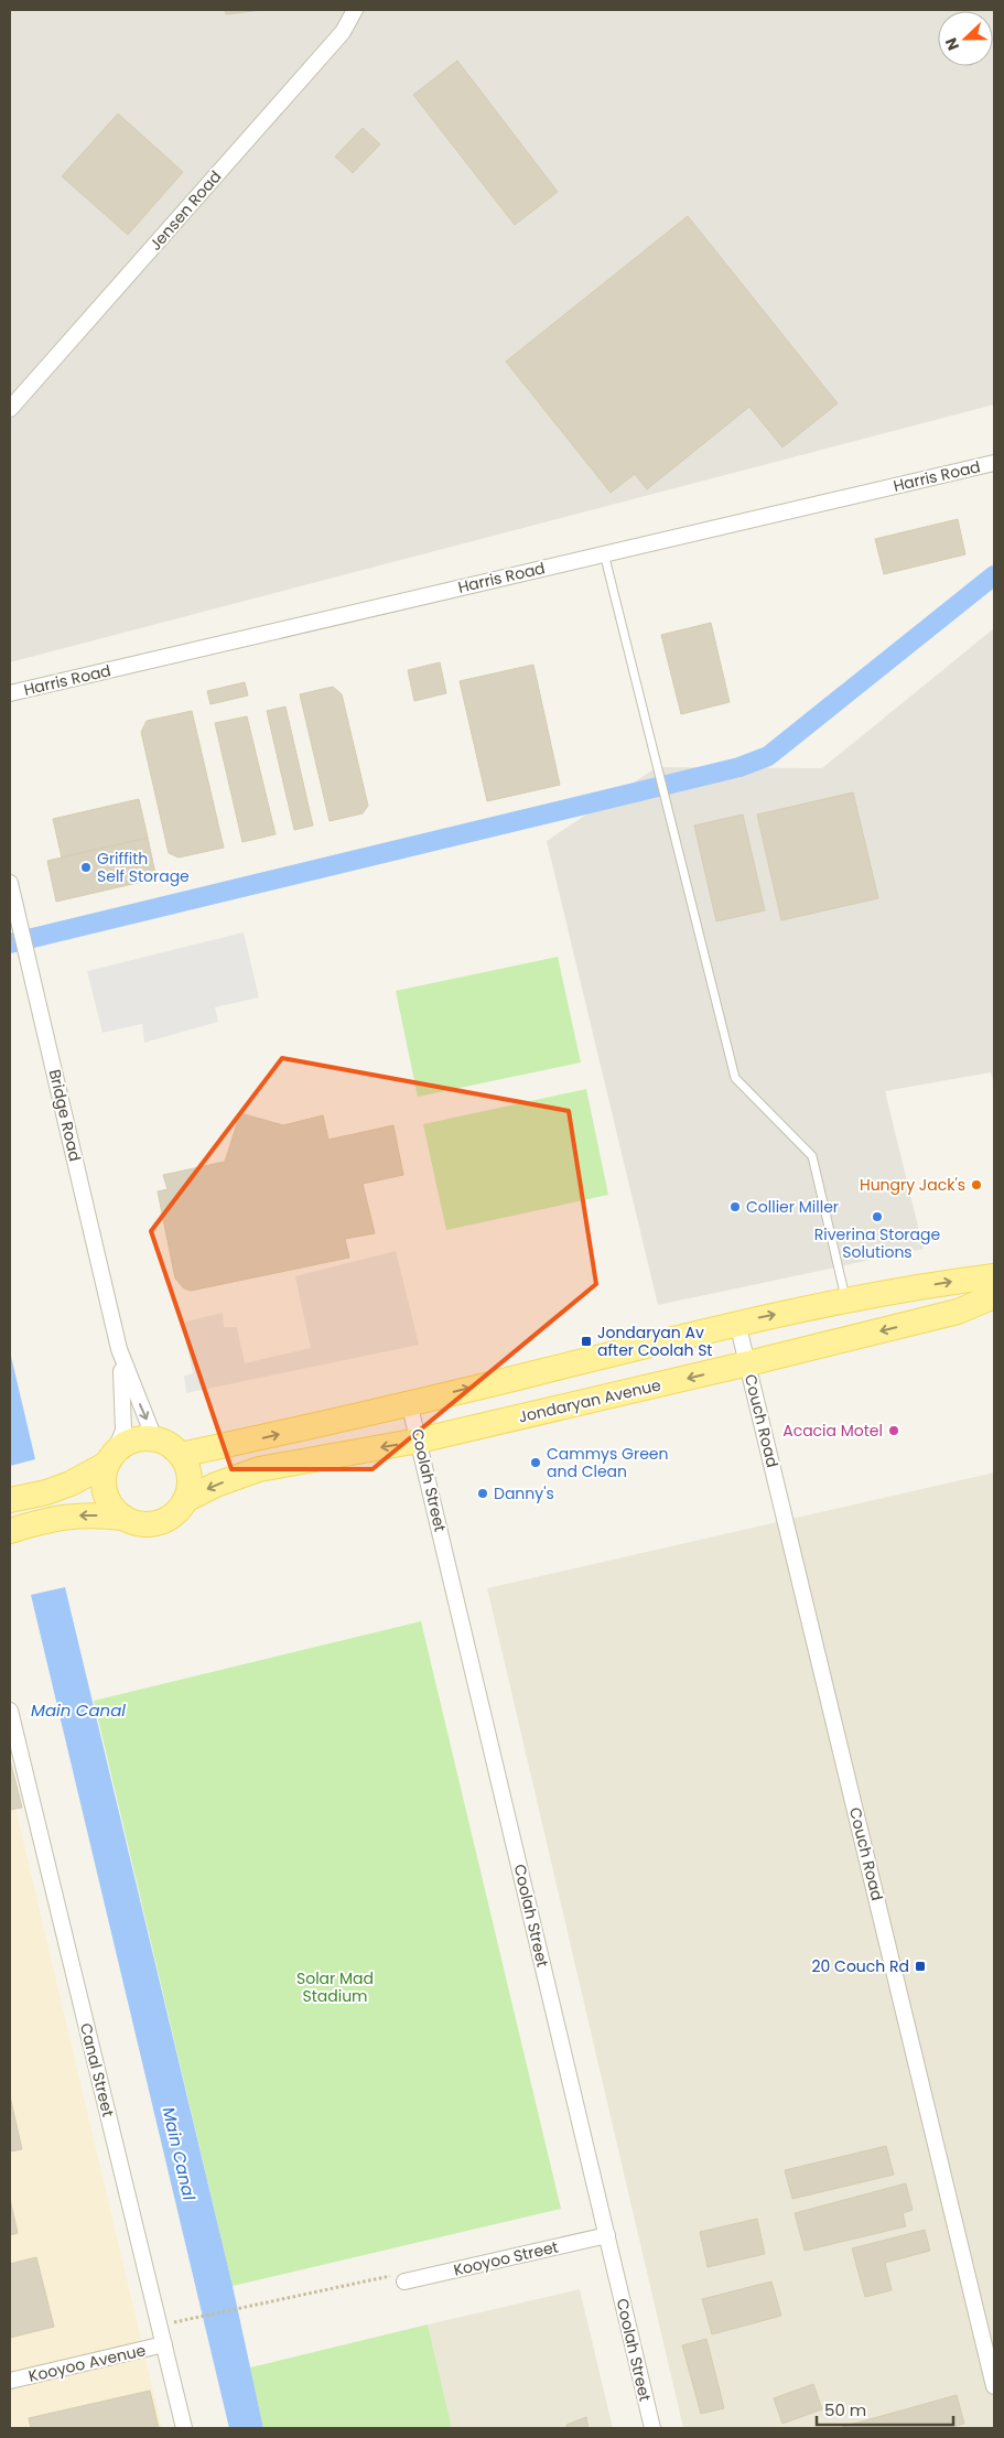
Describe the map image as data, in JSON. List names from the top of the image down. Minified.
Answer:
{"streets":{"main road":["Jondaryan Avenue"],"street":["Jensen Road","Harris Road","Bridge Road","Couch Road","Coolah Street","Canal Street","Kooyoo Street","Kooyoo Avenue"]},"crossings":[["Bridge Road","Jondaryan Avenue"],["Jondaryan Avenue","Couch Road"],["Jondaryan Avenue","Coolah Street"],["Coolah Street","Kooyoo Street"],["Canal Street","Kooyoo Avenue"]],"water":["Main Canal"],"parks":["Solar Mad Stadium"],"places":{"other":["Griffith Self Storage","Hungry Jack's","Collier Miller","Riverina Storage Solutions","Acacia Motel","Cammys Green and Clean","Danny's"],"transit":["Jondaryan Av after Coolah St","20 Couch Rd"]},"scale_bar":"50 m","north":"left"}
